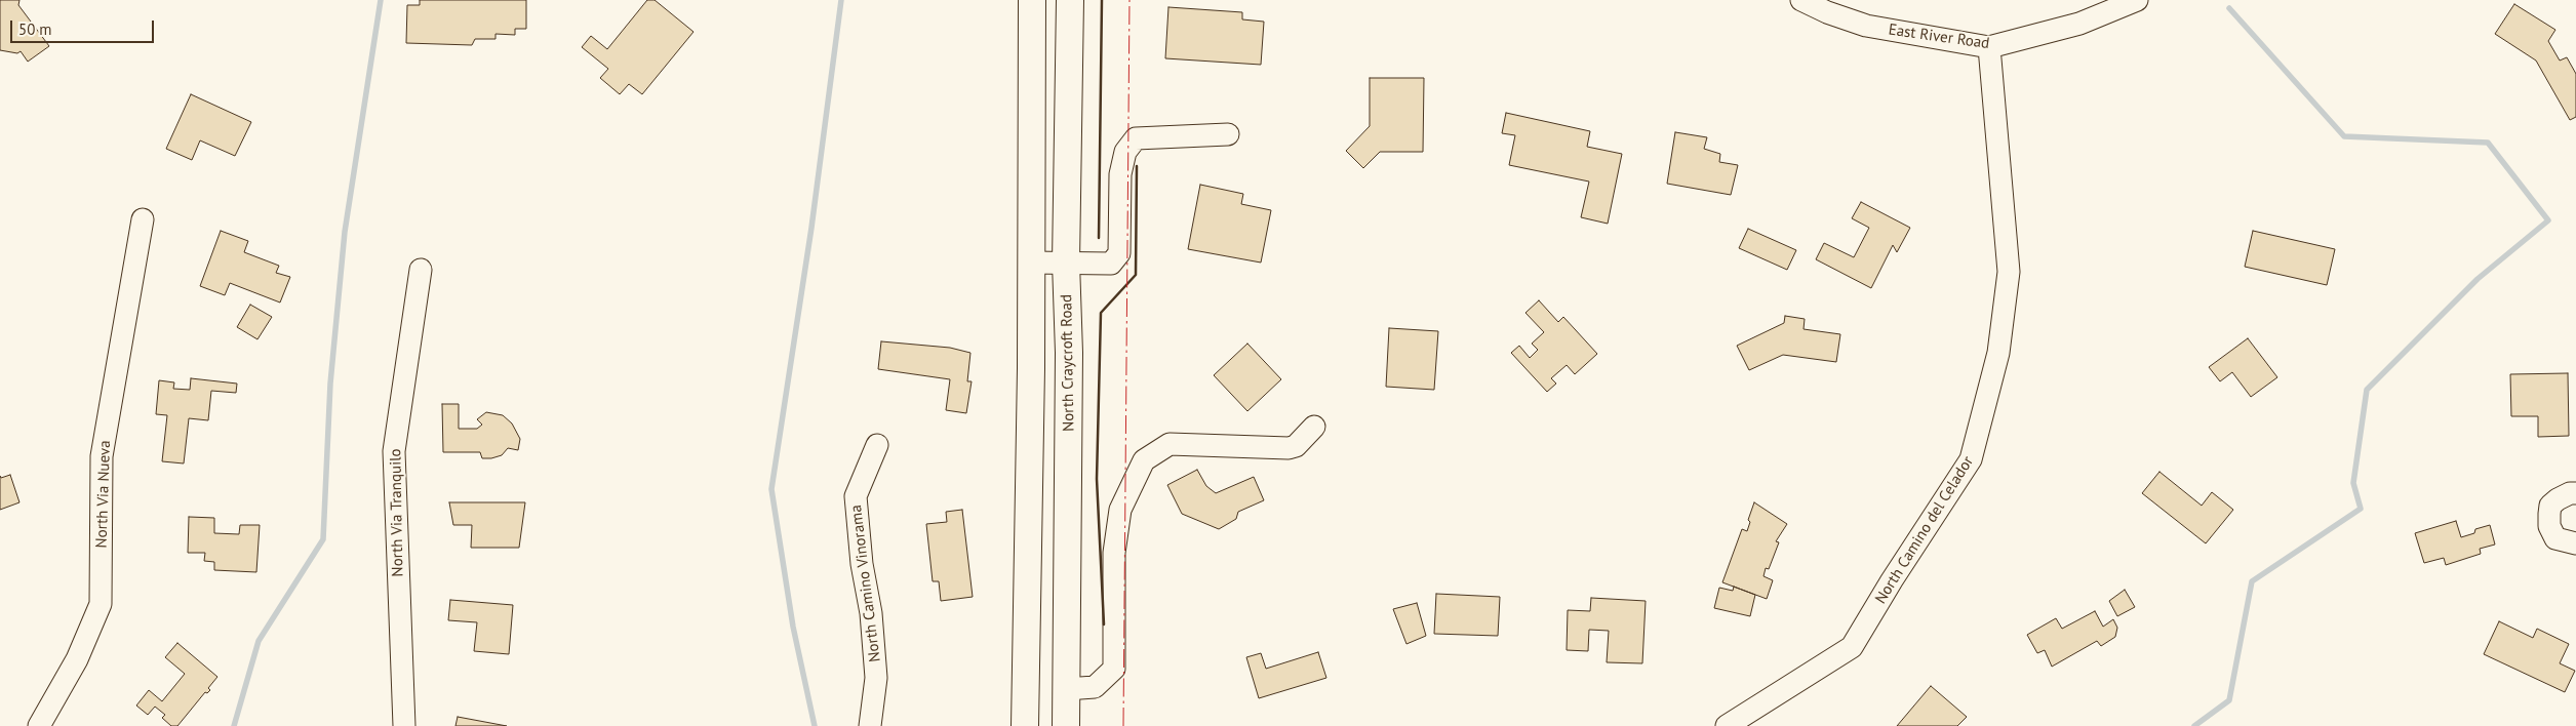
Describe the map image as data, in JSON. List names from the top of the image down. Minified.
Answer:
{"streets":{"main road":["North Craycroft Road"],"street":["East River Road","North Via Nueva","North Via Tranquilo","North Camino del Celador","North Camino Vinorama"]},"crossings":[["East River Road","North Camino del Celador"]],"scale_bar":"50 m"}
